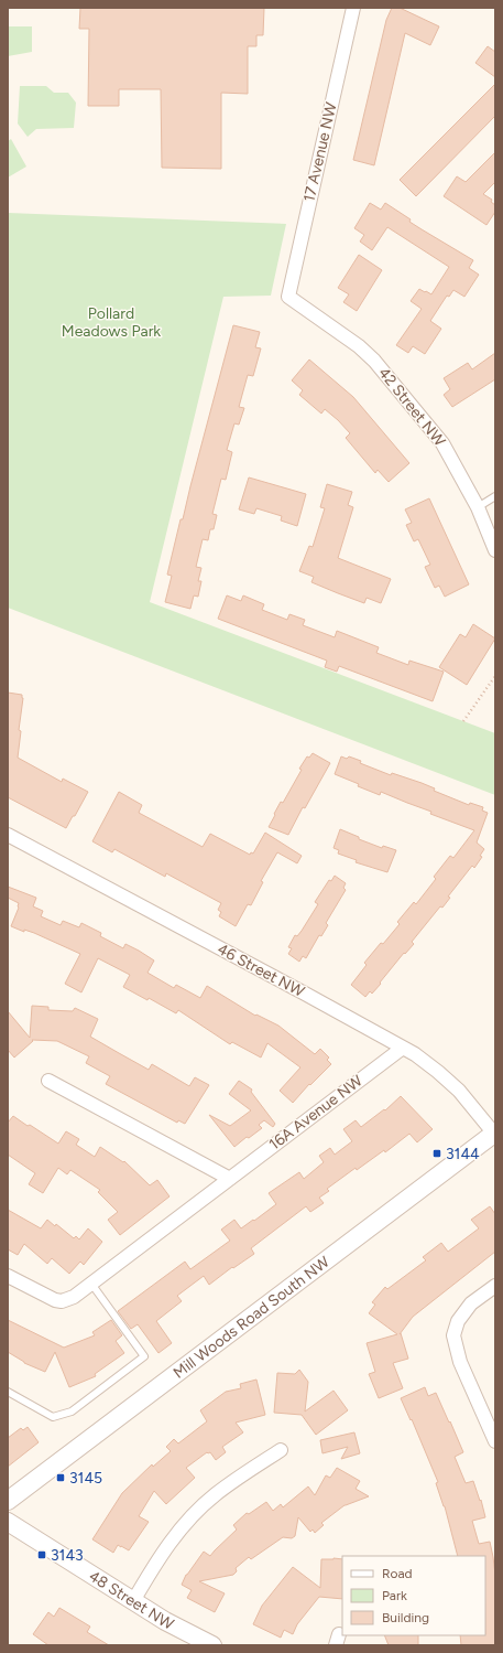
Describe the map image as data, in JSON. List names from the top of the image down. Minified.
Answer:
{"streets":{"street":["17 Avenue NW","42 Street NW","46 Street NW","16A Avenue NW","Mill Woods Road South NW","48 Street NW"]},"crossings":[["17 Avenue NW","42 Street NW"],["46 Street NW","16A Avenue NW"],["46 Street NW","Mill Woods Road South NW"]],"parks":["Pollard Meadows Park"],"places":{"transit":["3144","3145","3143"]},"legend":["Road","Park","Building"]}
